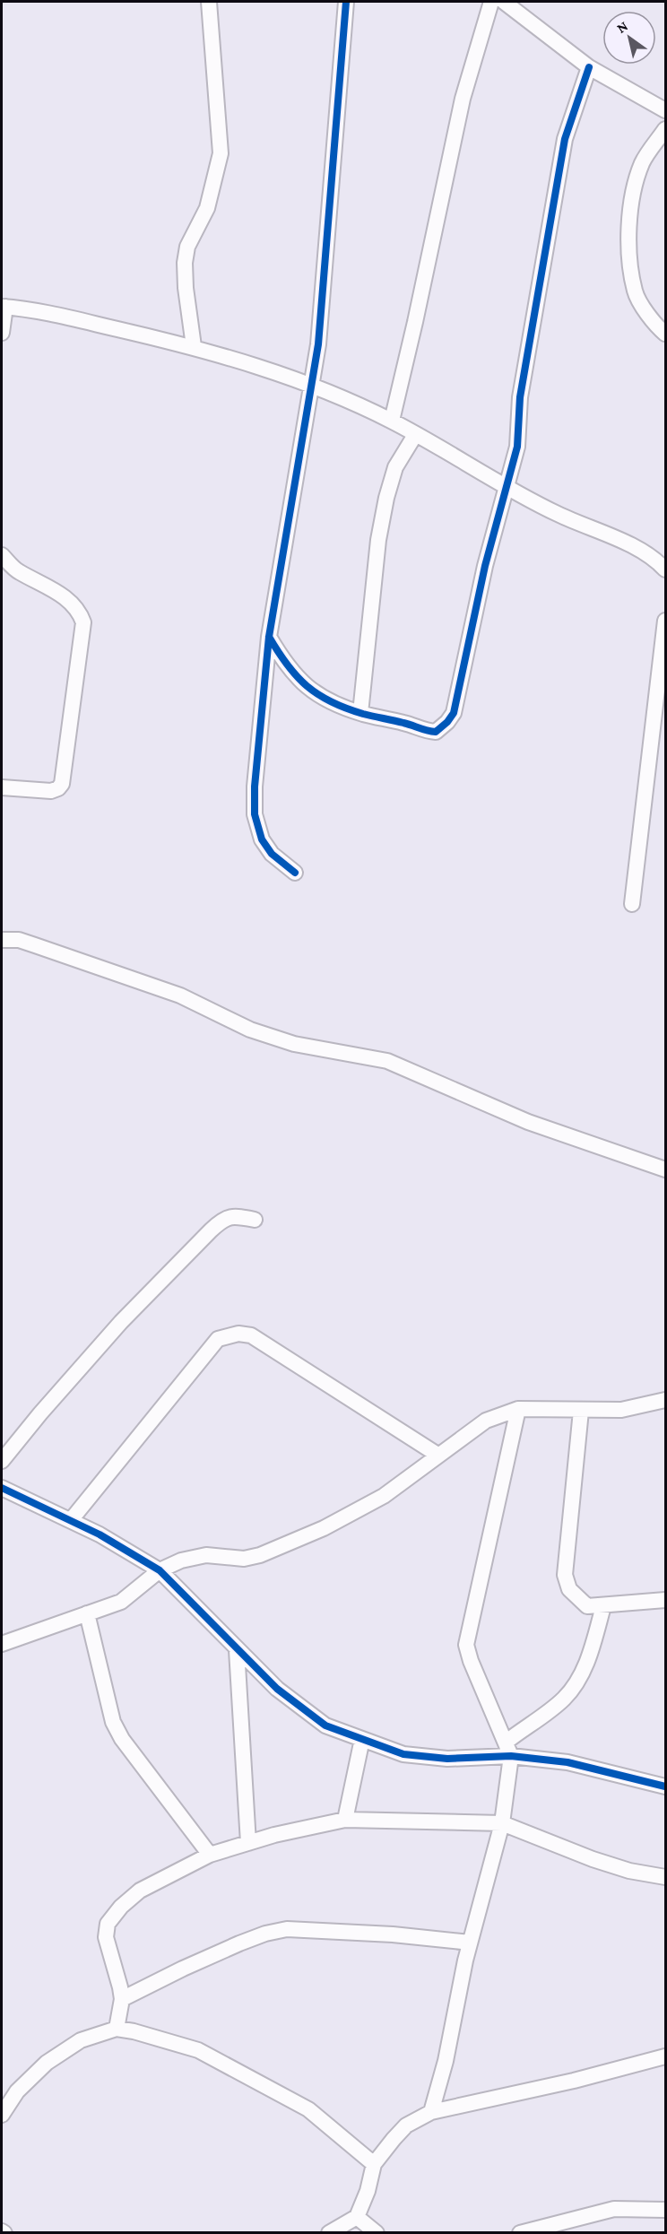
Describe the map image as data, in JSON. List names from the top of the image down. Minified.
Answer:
{"north":"top left"}
